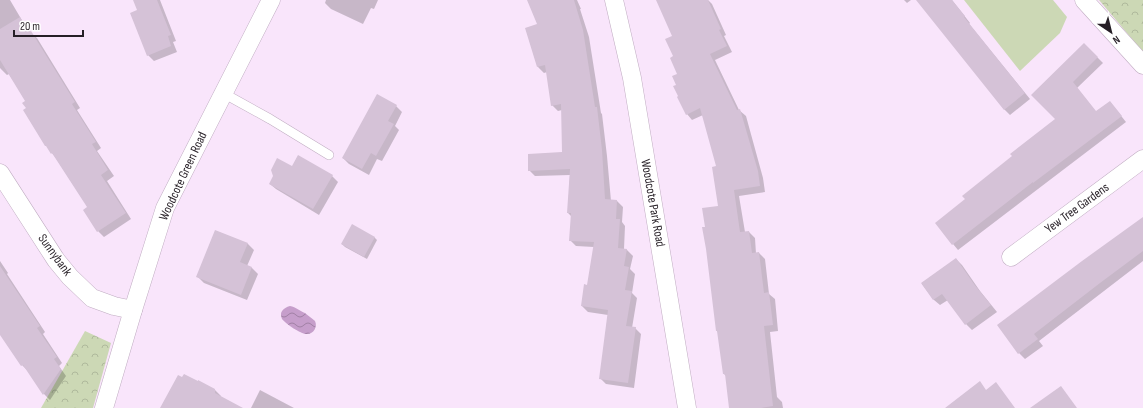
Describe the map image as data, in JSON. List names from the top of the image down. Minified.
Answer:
{"streets":{"street":["Woodcote Green Road","Woodcote Park Road","Yew Tree Gardens","Sunnybank"]},"crossings":[["Woodcote Green Road","Sunnybank"]],"scale_bar":"20 m","north":"bottom right"}
